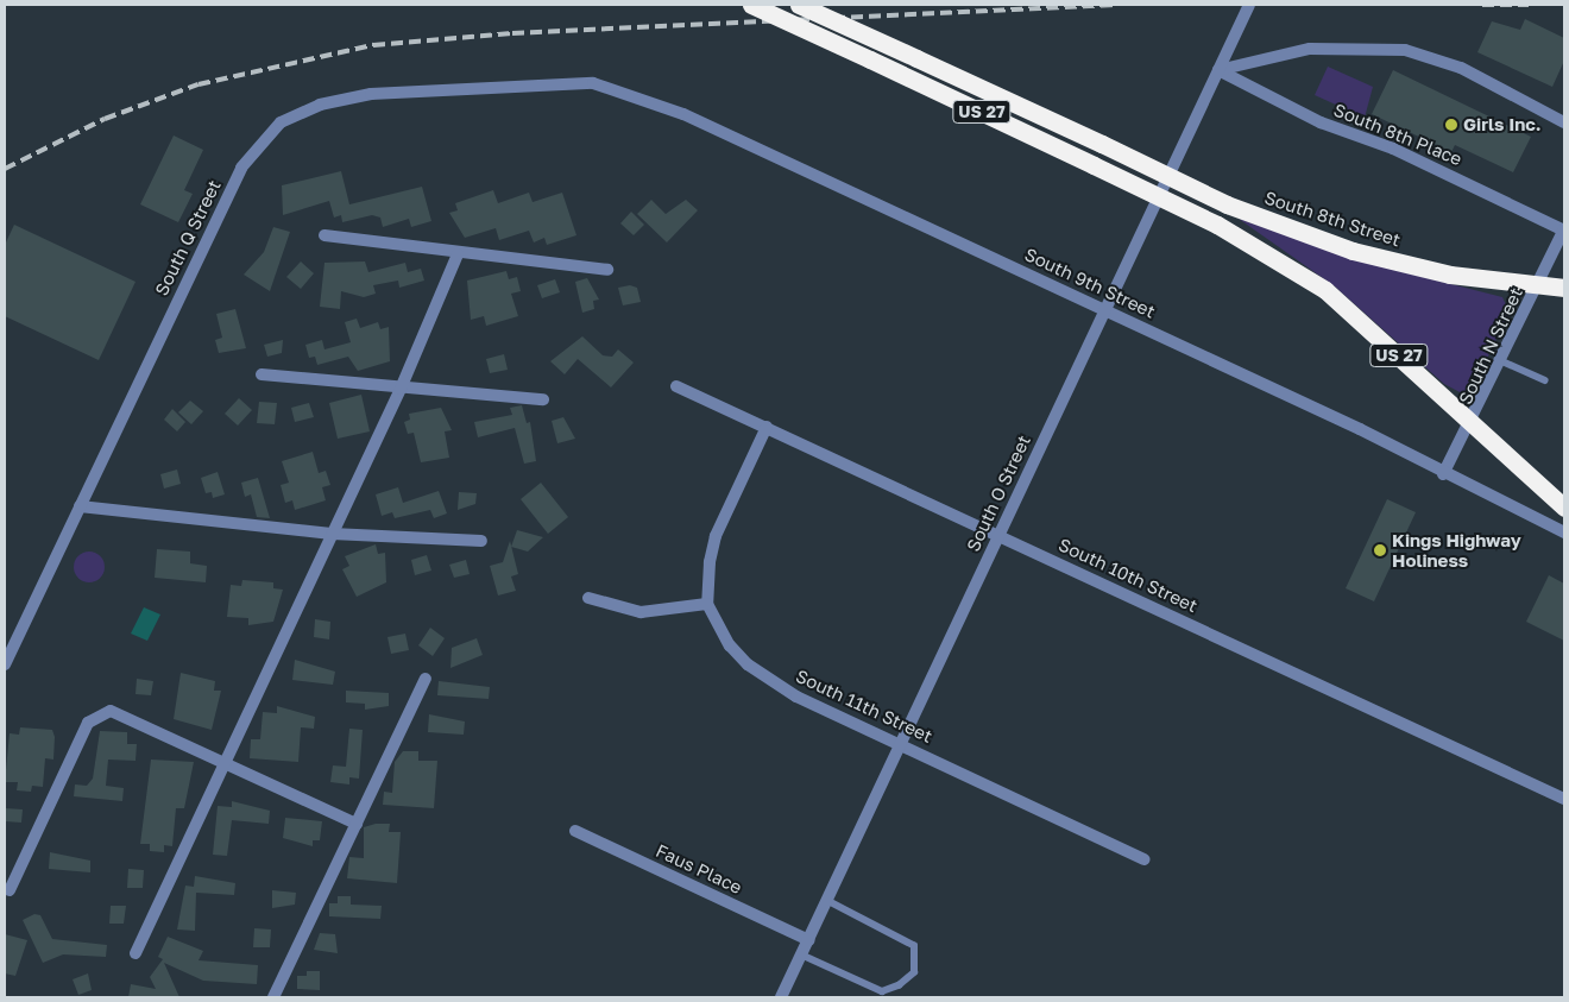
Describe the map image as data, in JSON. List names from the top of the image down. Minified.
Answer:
{"streets":{"highway":["US 27","South 8th Street"],"street":["South 8th Place","South Q Street","South 9th Street","South N Street","South O Street","South 10th Street","South 11th Street","Faus Place"]},"crossings":[["US 27","South N Street"],["South 8th Place","South N Street"],["South 8th Place","South O Street"],["South 8th Street","South N Street"],["South Q Street","South 9th Street"],["South 9th Street","South N Street"],["South 9th Street","South O Street"],["South O Street","South 10th Street"],["South O Street","South 11th Street"],["South O Street","Faus Place"]],"places":["Girls Inc.","Kings Highway Holiness"]}
